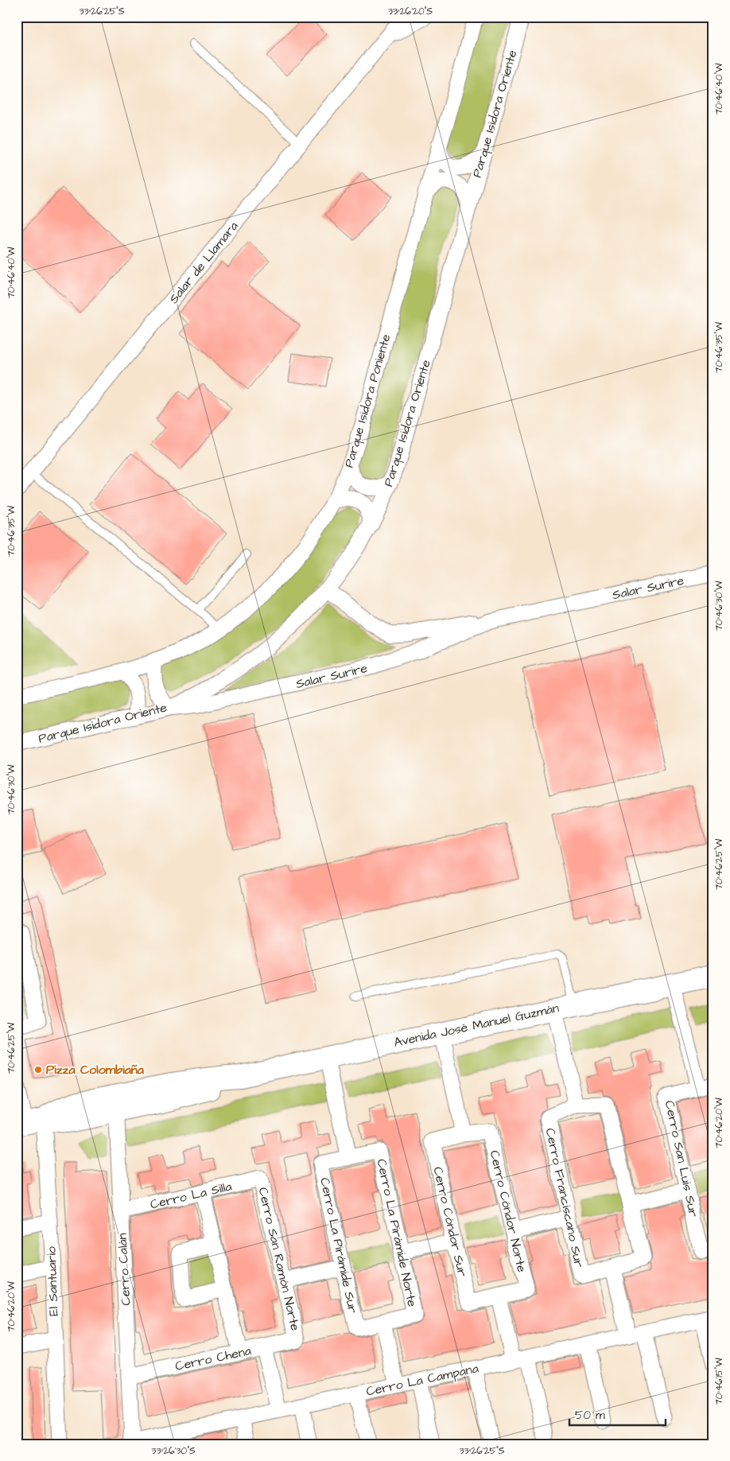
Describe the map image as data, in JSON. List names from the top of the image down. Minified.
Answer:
{"streets":{"street":["Parque Isidora Oriente","Salar de Llamara","Parque Isidora Poniente","Salar Surire","Avenida José Manuel Guzmán","Cerro San Luis Sur","Cerro La Silla","Cerro Franciscano Sur","Cerro Cóndor Norte","Cerro Cóndor Sur","Cerro La Pirámide Norte","Cerro La Pirámide Sur","Cerro San Ramón Norte","Cerro Calán","El Santuario","Cerro Chena","Cerro La Campana"]},"crossings":[["Parque Isidora Oriente","Salar Surire"],["Avenida José Manuel Guzmán","Cerro Calán"],["Avenida José Manuel Guzmán","El Santuario"],["Cerro La Silla","Cerro San Ramón Norte"],["Cerro La Silla","Cerro Calán"],["Cerro Cóndor Norte","Cerro Cóndor Sur"],["Cerro La Pirámide Norte","Cerro La Pirámide Sur"],["Cerro San Ramón Norte","Cerro Chena"],["Cerro Calán","Cerro Chena"],["Cerro Calán","Cerro La Campana"]],"places":["Pizza Colombiaña"],"scale_bar":"50 m","coordinates":["33°26'25\"S","33°26'20\"S","70°46'40\"W","70°46'35\"W","70°46'30\"W","70°46'25\"W","70°46'20\"W","70°46'15\"W","33°26'30\"S"]}
